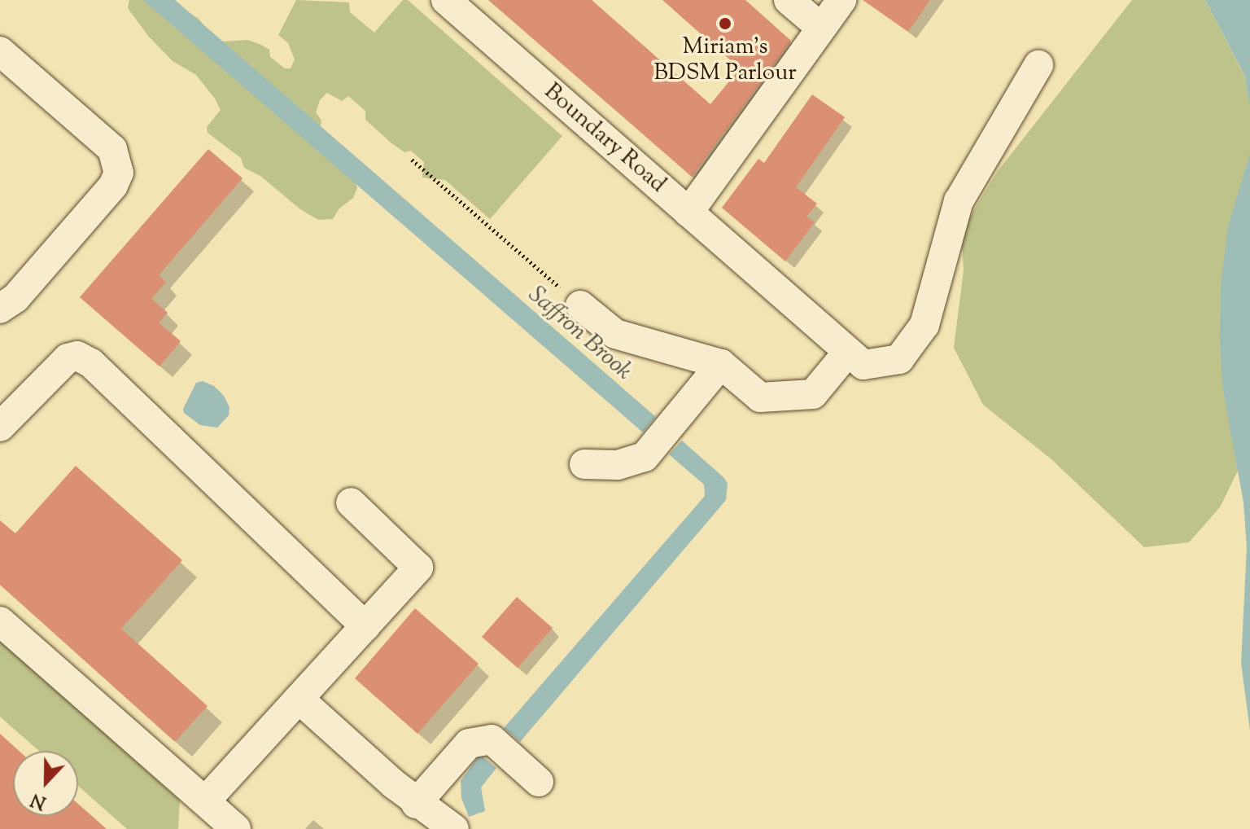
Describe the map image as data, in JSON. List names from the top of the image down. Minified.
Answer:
{"streets":{"street":["Boundary Road"]},"water":["Saffron Brook"],"places":["Miriam's BDSM Parlour"],"north":"bottom"}
